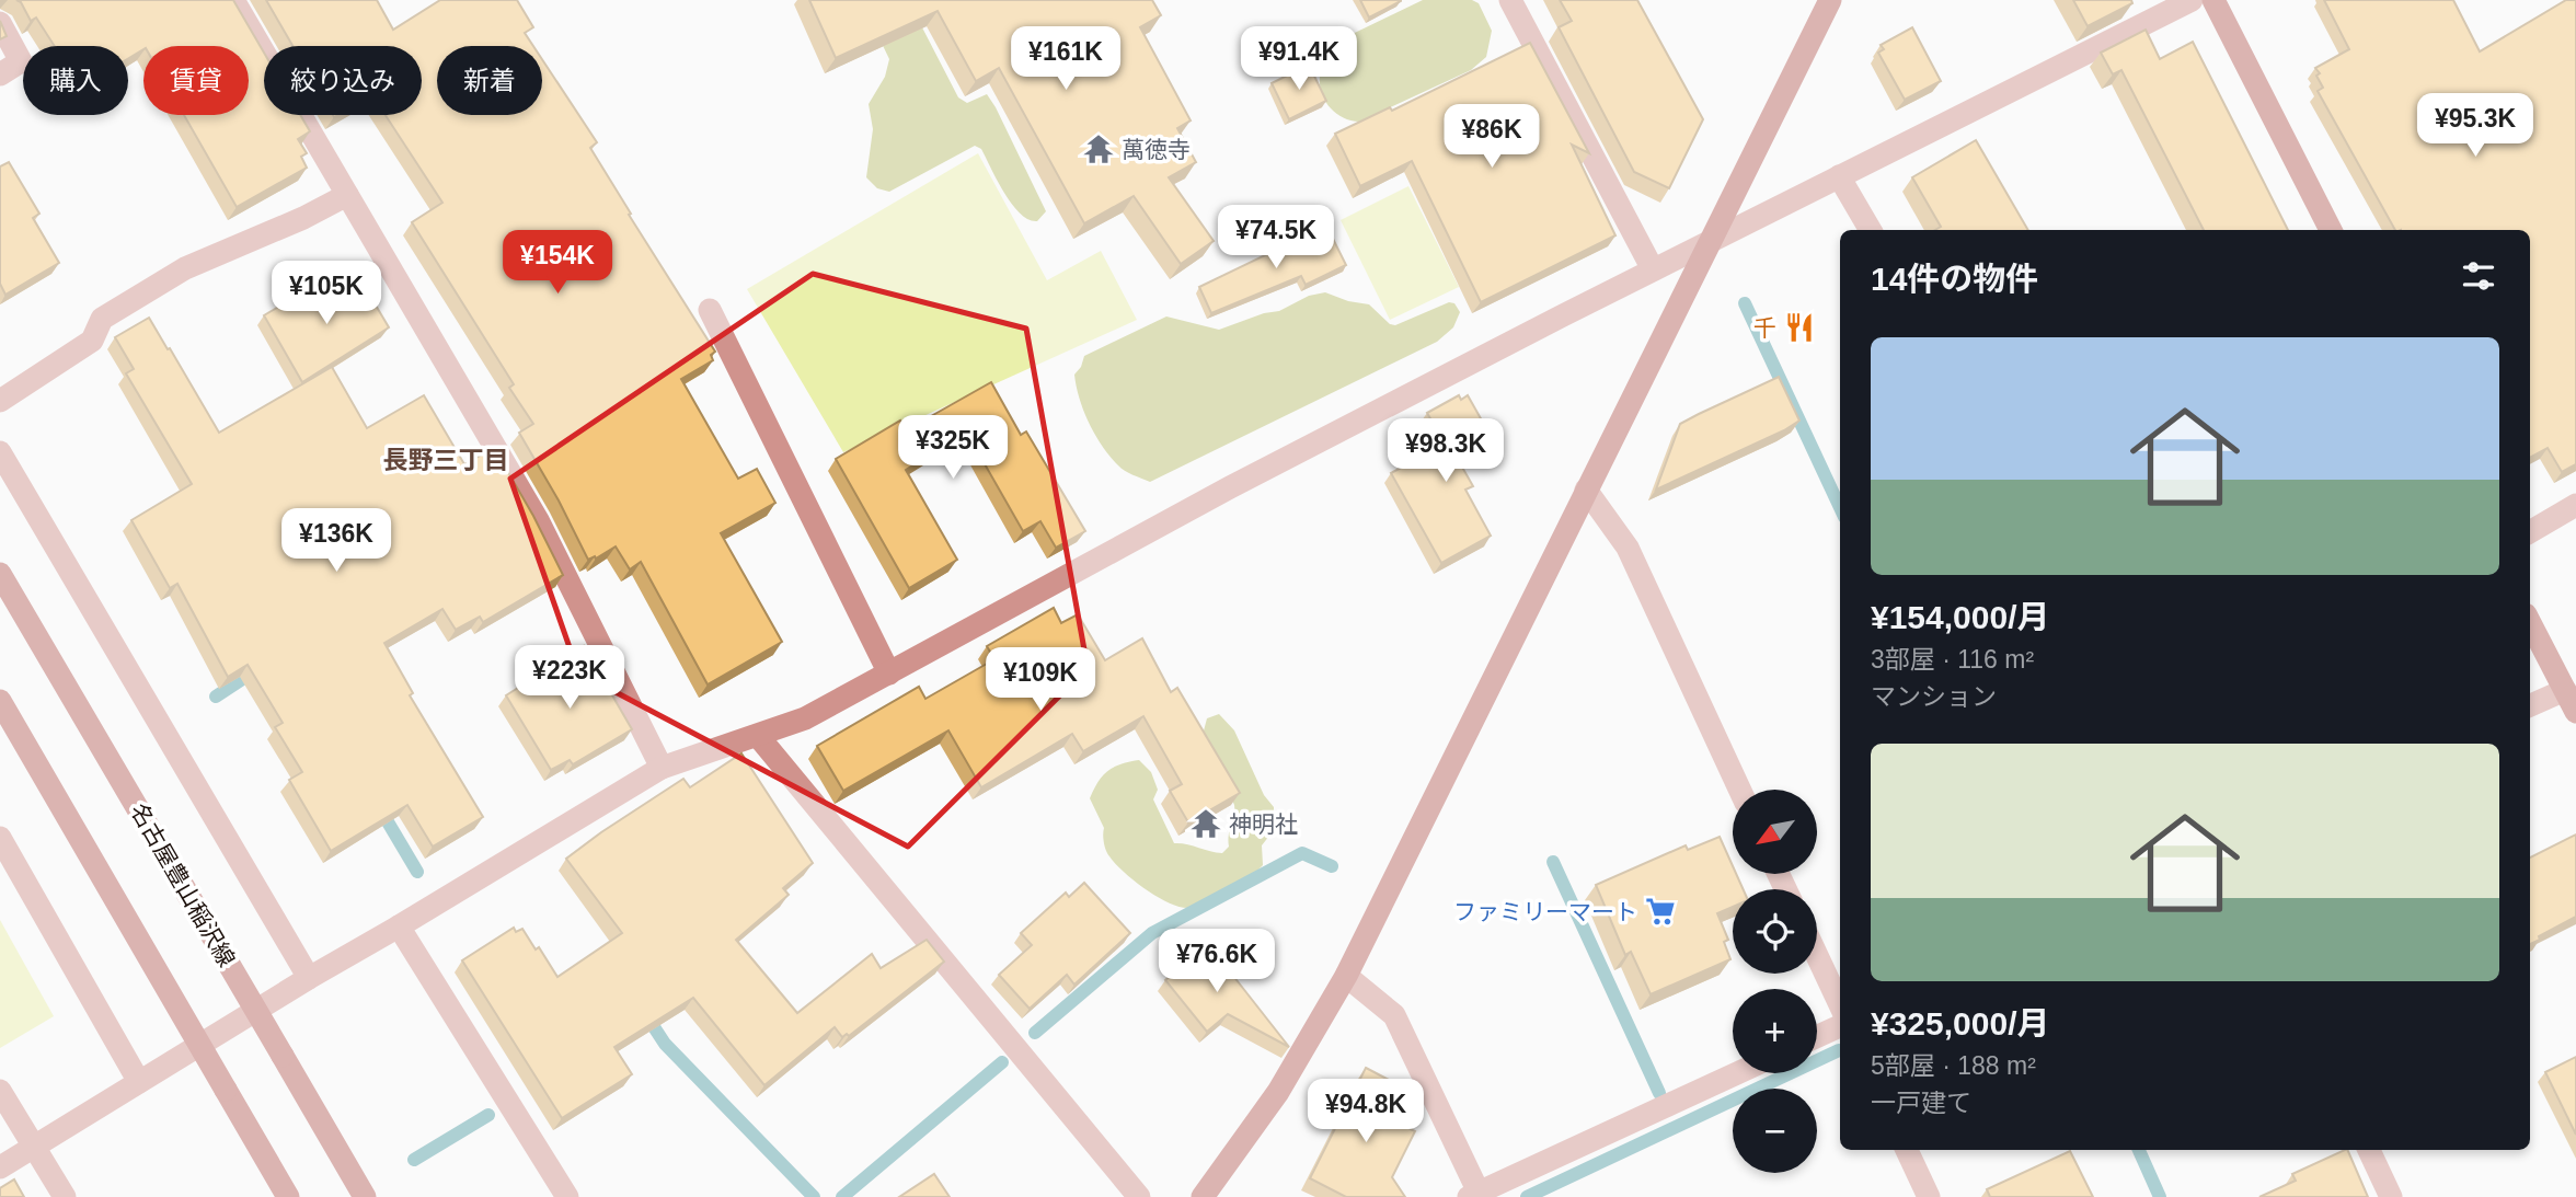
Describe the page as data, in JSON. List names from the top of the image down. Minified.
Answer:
{"streets":{"street":["名古屋豊山稲沢線"]},"districts":["長野三丁目"],"places":{"temple":["萬徳寺","神明社"],"restaurant":["千"],"supermarket":["ファミリーマート"]},"north":"bottom left","page":{"price":["¥161K","¥91.4K","¥95.3K","¥86K","¥74.5K","¥154K","¥105K","¥325K","¥98.3K","¥136K","¥223K","¥109K","¥76.6K","¥94.8K"],"chip":["購入","賃貸","絞り込み","新着"],"heading":"14件の物件","list":[{"name":"¥154,000/月","note":"3部屋 · 116 m² · マンション"},{"name":"¥325,000/月","note":"5部屋 · 188 m² · 一戸建て"}],"map_buttons":["+","−"]}}
